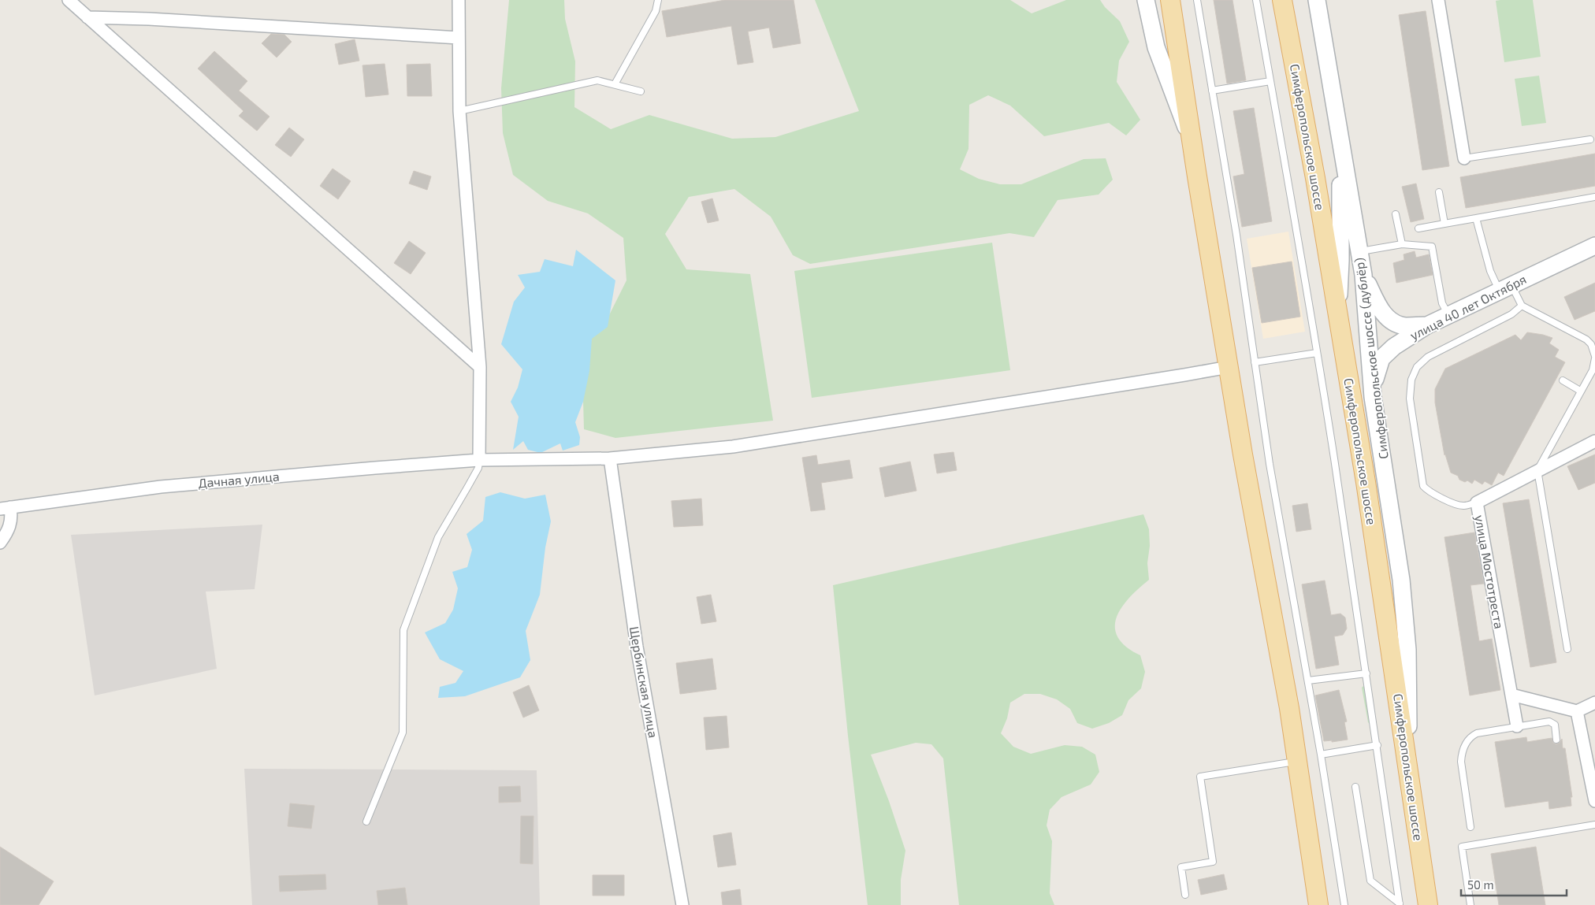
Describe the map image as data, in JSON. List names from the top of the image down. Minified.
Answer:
{"streets":{"main road":["Симферопольское шоссе","улица 40 лет Октября","Симферопольское шоссе (дублёр)"],"street":["Дачная улица","улица Мостотреста","Щербинская улица"]},"crossings":[["Симферопольское шоссе","Симферопольское шоссе (дублёр)"],["улица 40 лет Октября","Симферопольское шоссе (дублёр)"],["Дачная улица","Щербинская улица"]],"scale_bar":"50 m"}
